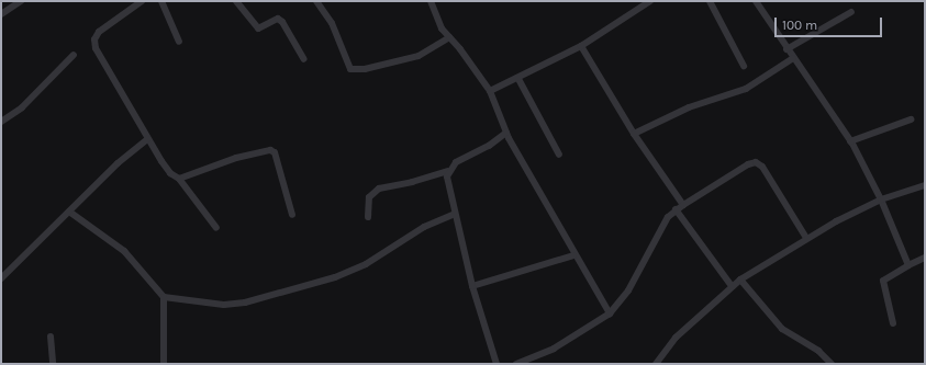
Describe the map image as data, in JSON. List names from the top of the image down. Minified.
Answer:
{"scale_bar":"100 m"}
